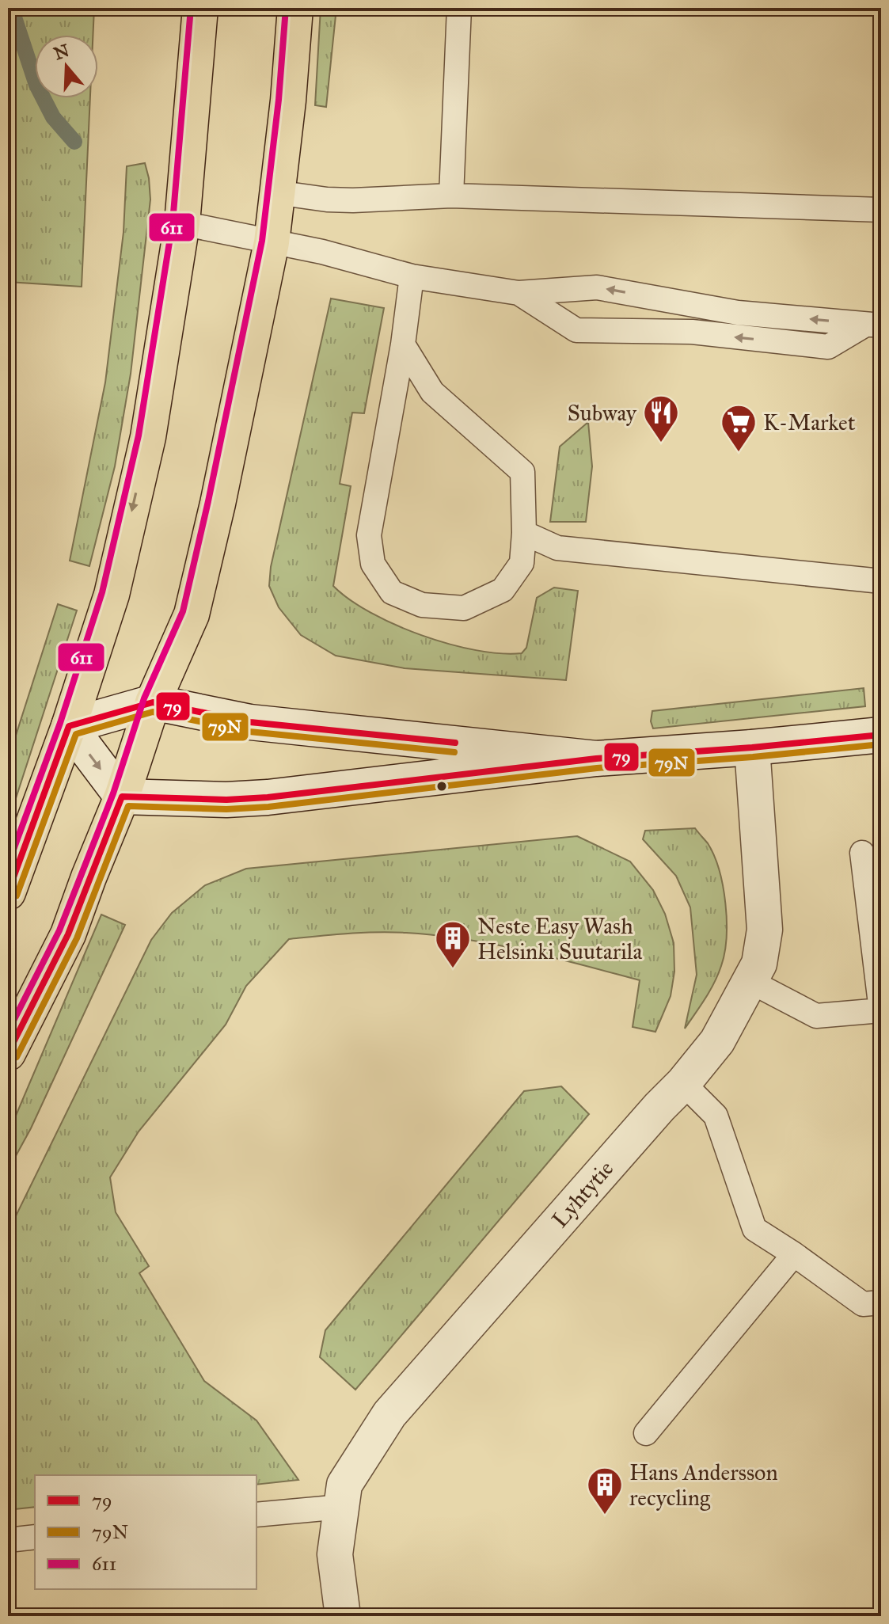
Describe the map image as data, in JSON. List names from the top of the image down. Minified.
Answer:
{"streets":{"main road":["Lyhtytie"]},"places":{"restaurant":["Subway"],"supermarket":["K-Market"],"building":["Neste Easy Wash Helsinki Suutarila","Hans Andersson recycling"]},"lines":["transit line 611","transit line 79","transit line 79N"],"legend":["79","79N","611"],"north":"top"}
